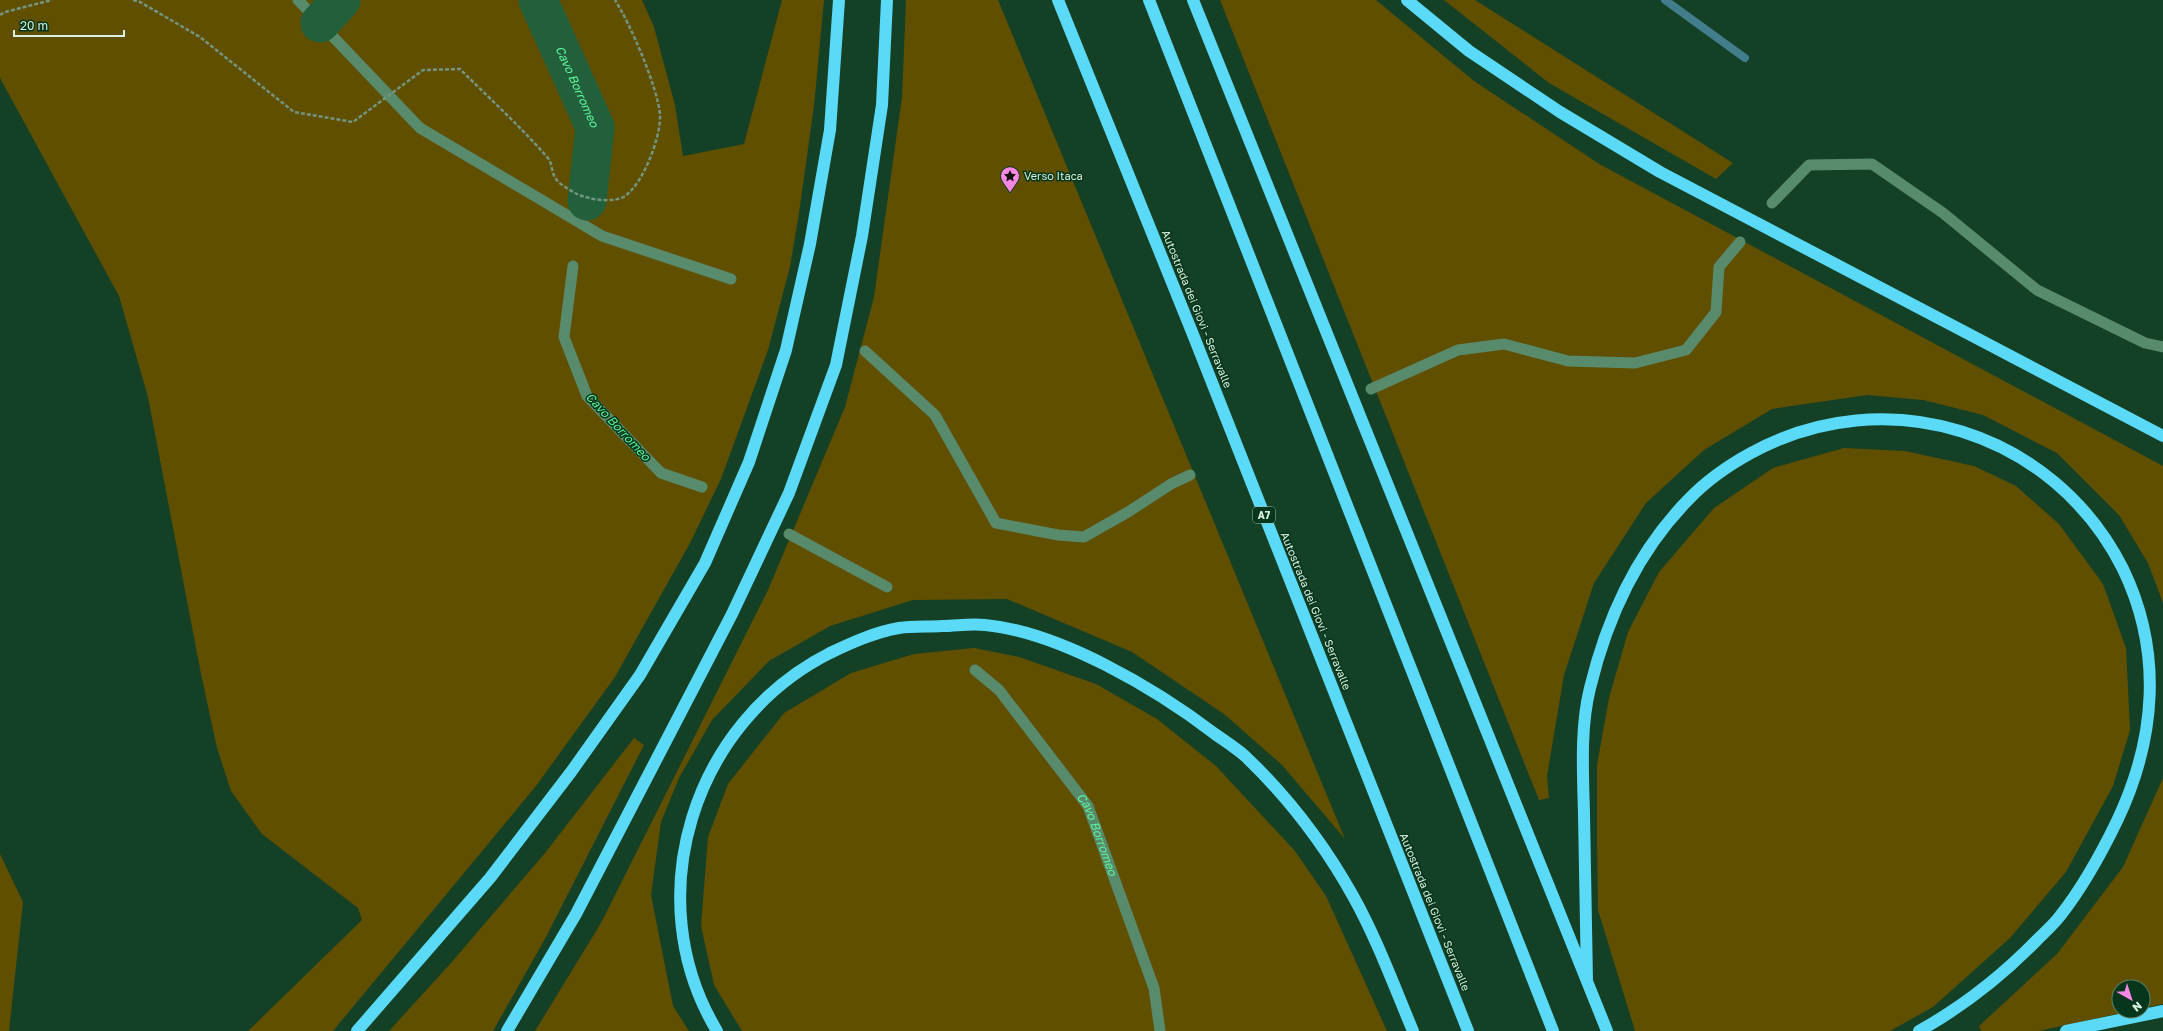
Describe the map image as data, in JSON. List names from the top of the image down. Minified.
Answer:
{"streets":{"highway":["Autostrada dei Giovi - Serravalle","A7"]},"water":["Cavo Borromeo"],"places":{"place":["Verso Itaca"]},"scale_bar":"20 m","north":"bottom right"}
